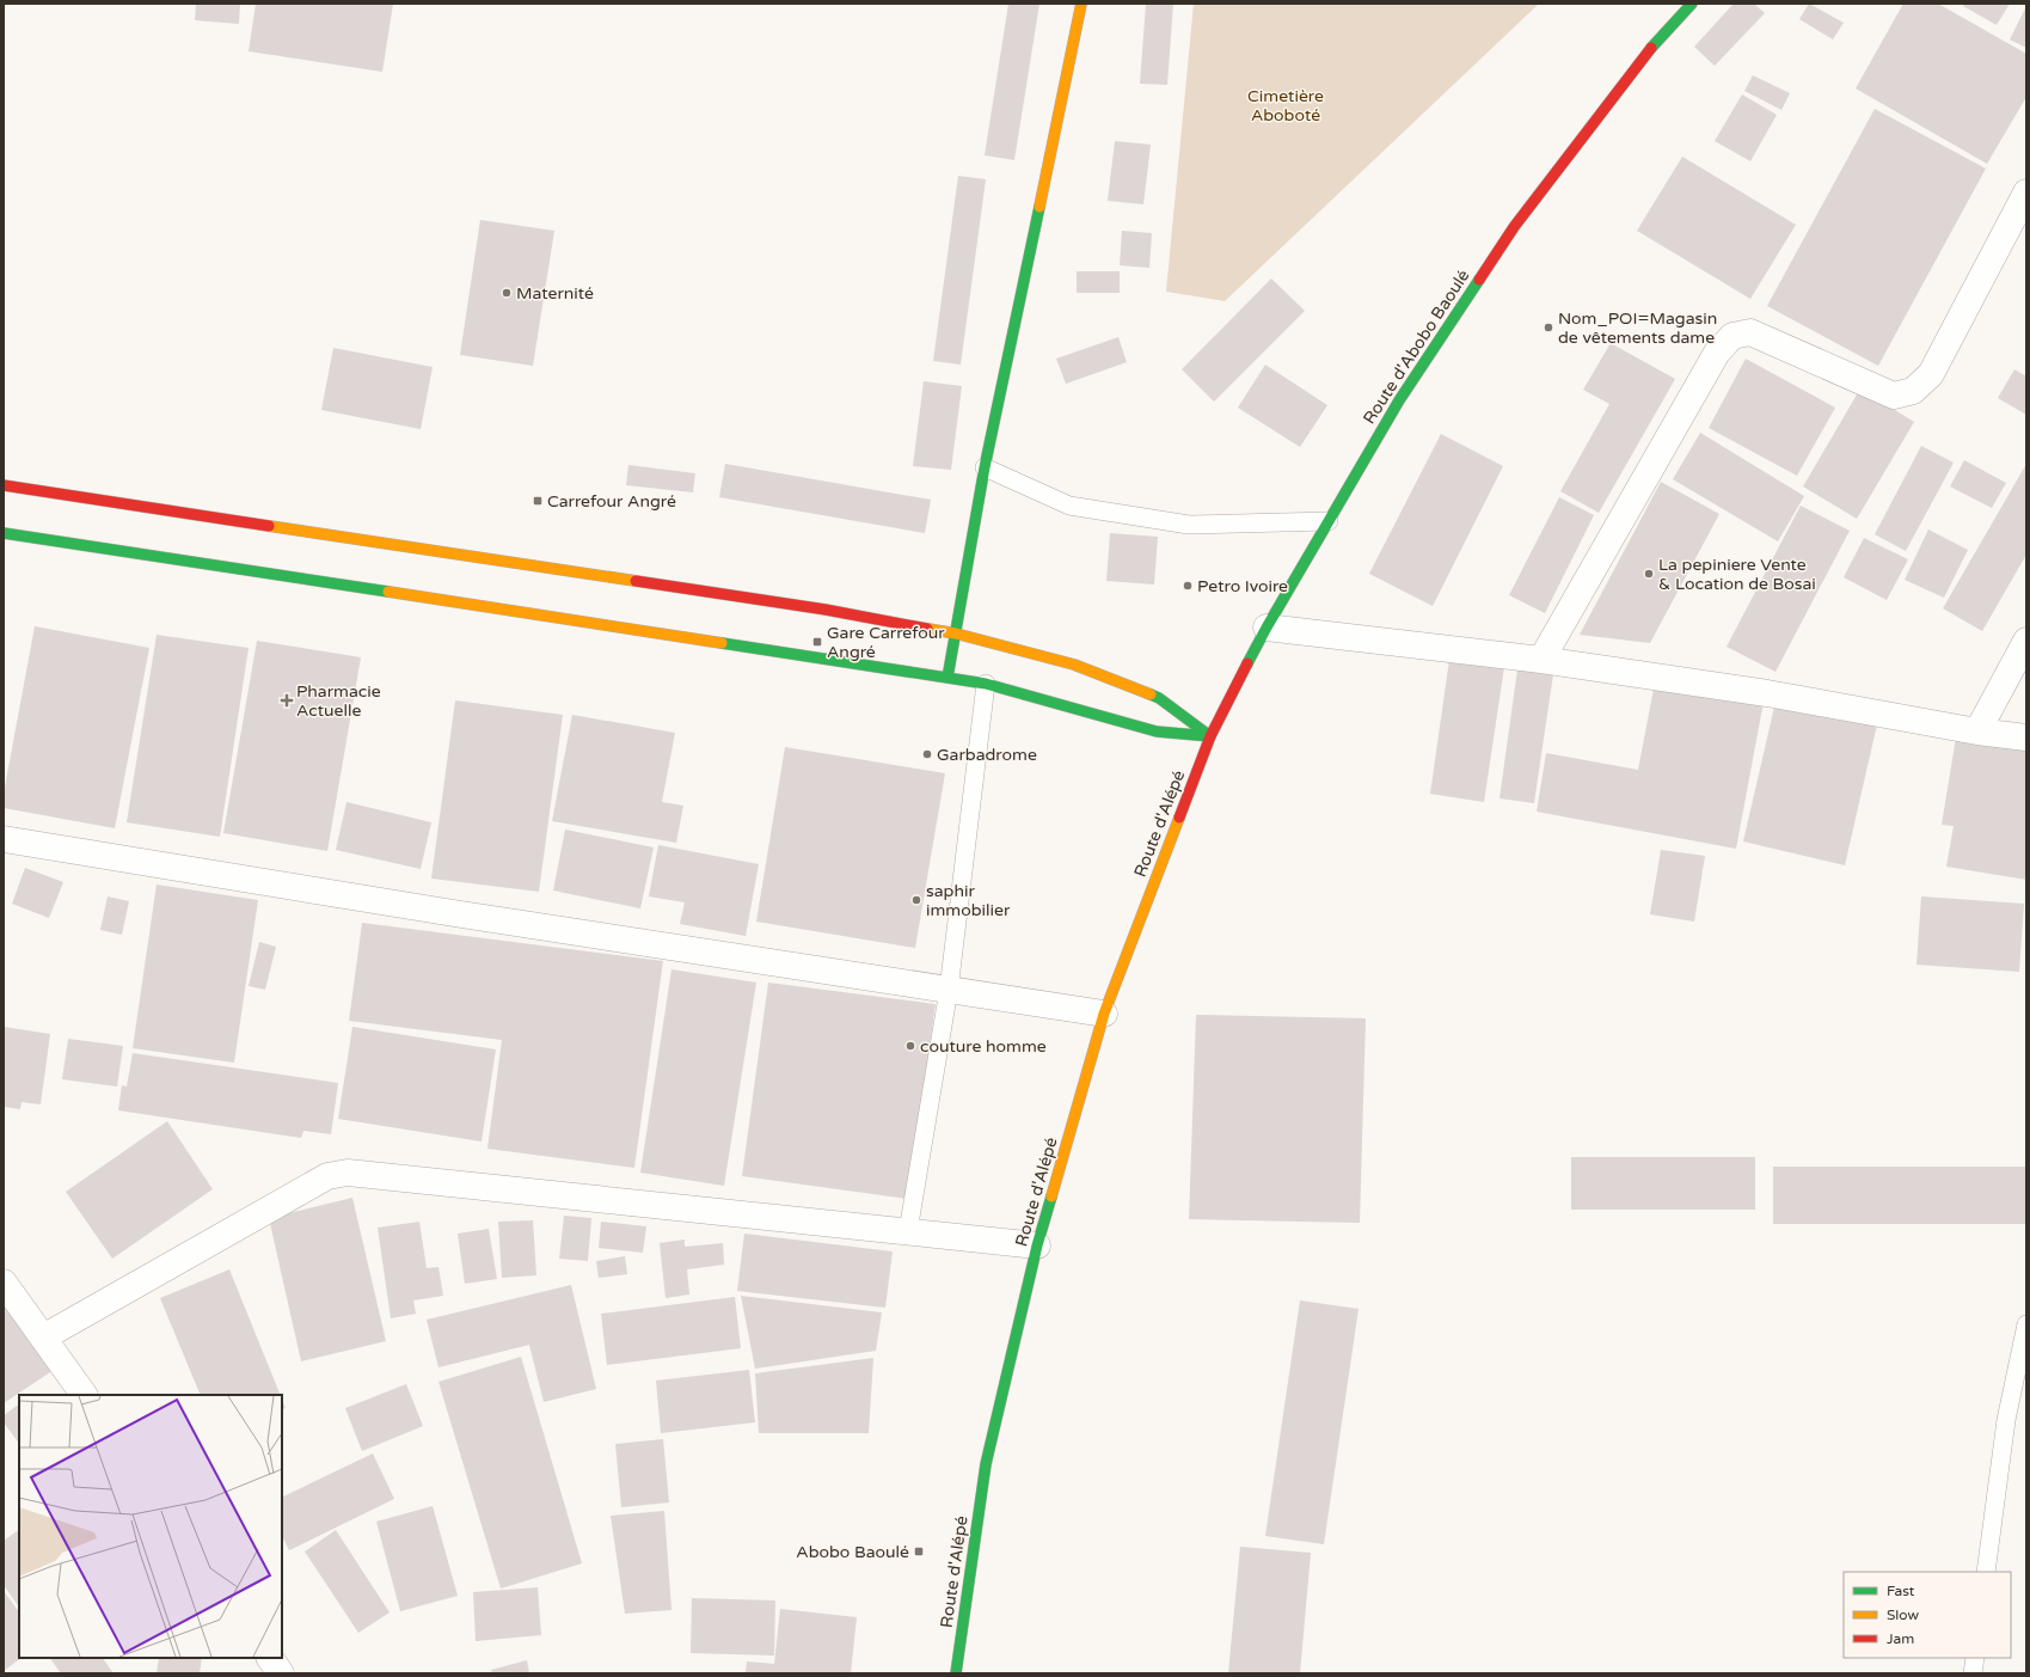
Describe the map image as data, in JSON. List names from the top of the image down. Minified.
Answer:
{"streets":{"main road":["Route d'Abobo Baoulé","Route d'Alépé"]},"crossings":[["Route d'Abobo Baoulé","Route d'Alépé"]],"parks":["Cimetière Aboboté"],"places":{"other":["Maternité","Nom_POI=Magasin de vêtements dame","La pepiniere Vente & Location de Bosai","Petro Ivoire","Garbadrome","saphir immobilier","couture homme"],"transit":["Carrefour Angré","Gare Carrefour Angré","Abobo Baoulé"],"health":["Pharmacie Actuelle"]},"legend":["Fast","Slow","Jam"]}
